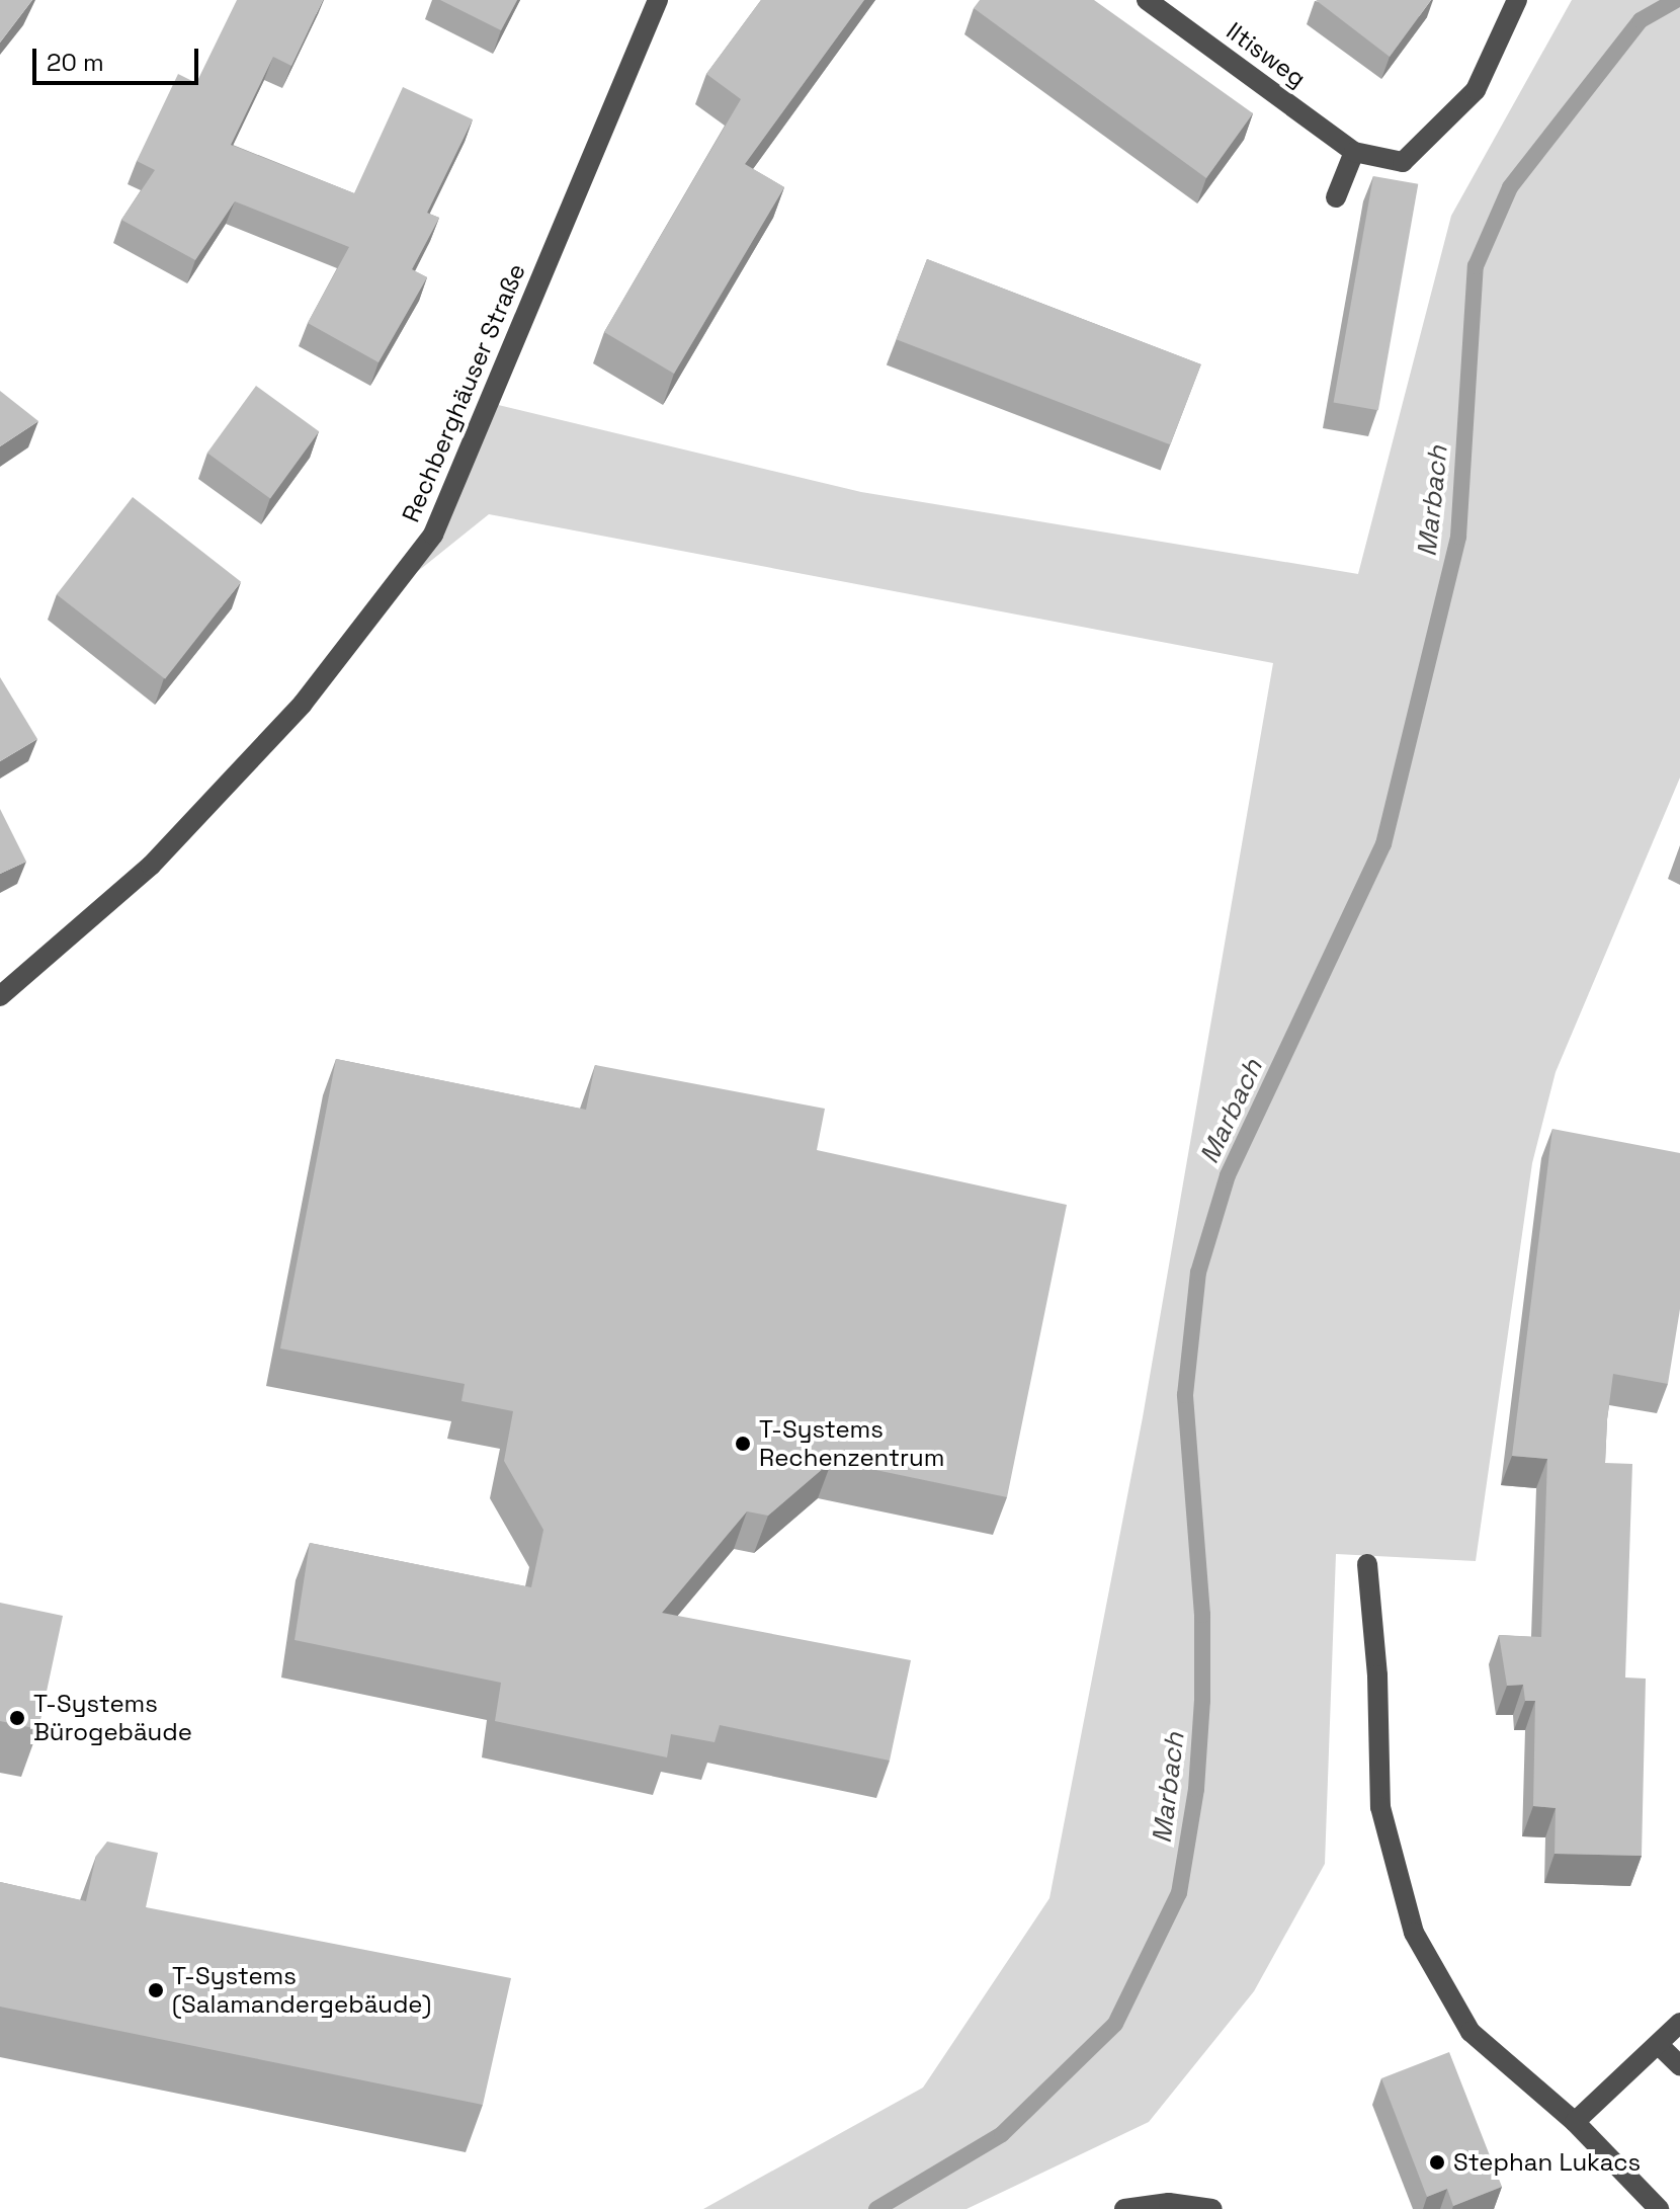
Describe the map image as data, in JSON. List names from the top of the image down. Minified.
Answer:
{"streets":{"street":["Iltisweg","Rechberghäuser Straße"]},"water":["Marbach"],"places":["T-Systems Rechenzentrum","T-Systems Bürogebäude","T-Systems (Salamandergebäude)","Stephan Lukacs"],"scale_bar":"20 m"}
